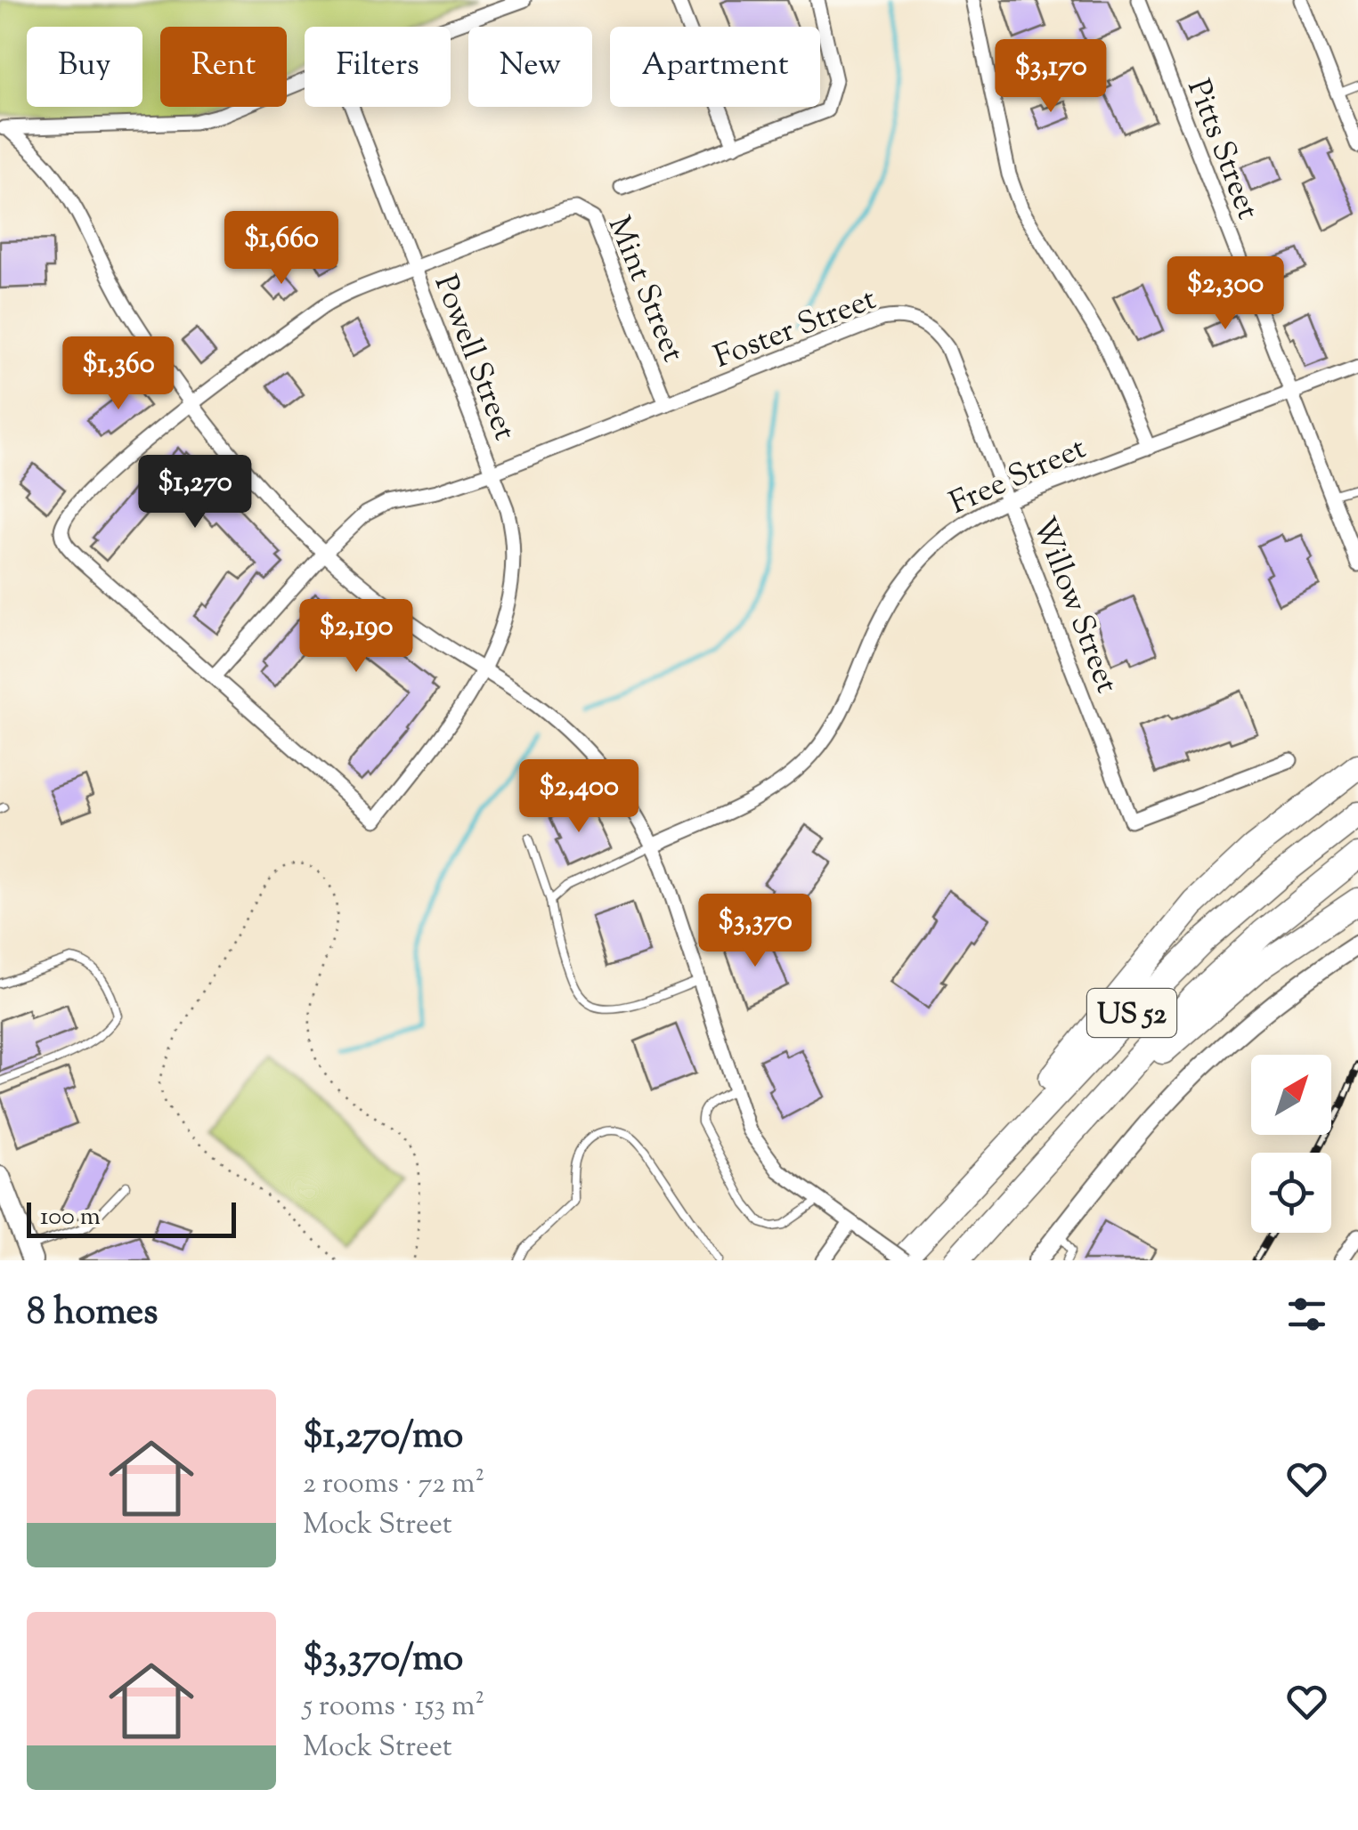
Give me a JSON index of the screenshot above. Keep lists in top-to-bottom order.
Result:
{
  "streets": {
    "highway": ["US 52"],
    "street": [
      "Pitts Street",
      "Mint Street",
      "Foster Street",
      "Powell Street",
      "Free Street",
      "Willow Street"
    ]
  },
  "crossings": [
    ["Pitts Street", "Free Street"],
    ["Mint Street", "Foster Street"],
    ["Mint Street", "Powell Street"],
    ["Foster Street", "Powell Street"],
    ["Foster Street", "Willow Street"],
    ["Free Street", "Willow Street"]
  ],
  "scale_bar": "100 m",
  "north": "top right",
  "page": {
    "chip": [
      "Buy",
      "Rent",
      "Filters",
      "New",
      "Apartment"
    ],
    "price": [
      "$3,170",
      "$1,660",
      "$2,300",
      "$1,360",
      "$1,270",
      "$2,190",
      "$2,400",
      "$3,370"
    ],
    "scale": "100 m",
    "heading": "8 homes",
    "list": [
      {
        "name": "$1,270/mo",
        "note": "2 rooms · 72 m² · Mock Street"
      },
      {
        "name": "$3,370/mo",
        "note": "5 rooms · 153 m² · Mock Street"
      }
    ]
  }
}
